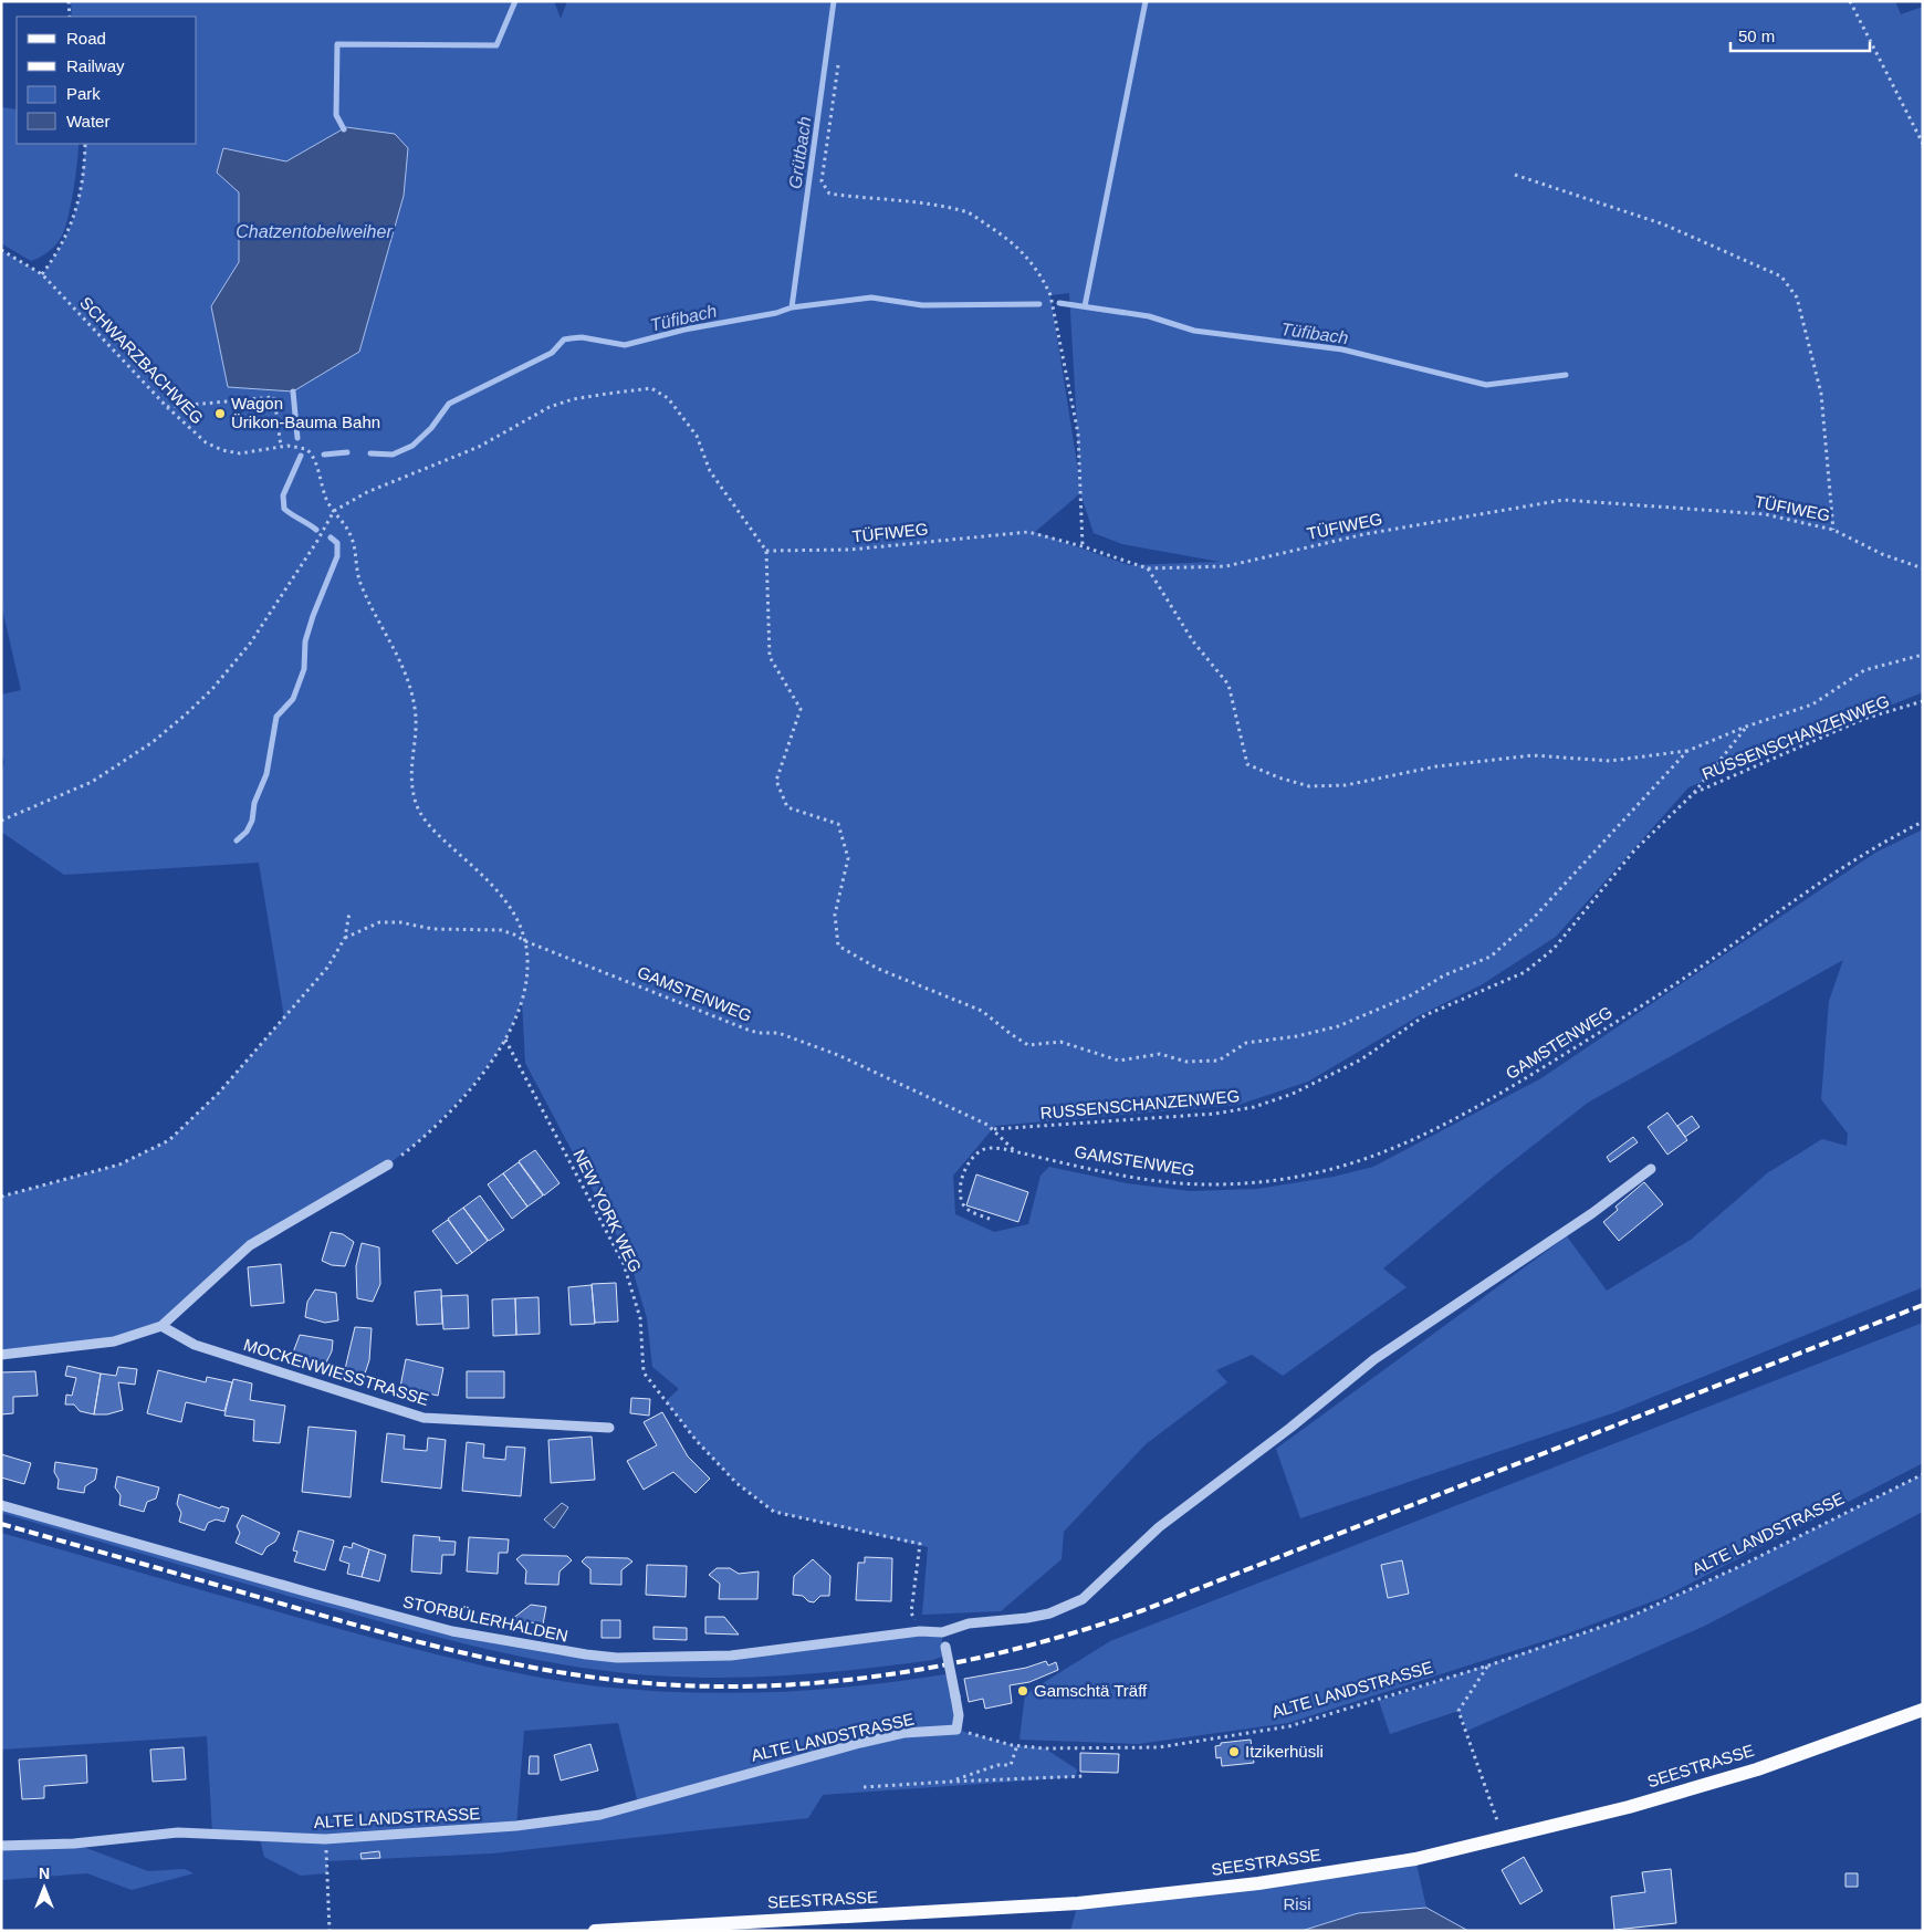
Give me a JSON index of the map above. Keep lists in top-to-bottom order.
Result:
{
  "streets": {
    "main road": ["SEESTRASSE"],
    "street": ["MOCKENWIESSTRASSE", "ALTE LANDSTRASSE", "STORBÜLERHALDEN"],
    "path": [
      "SCHWARZBACHWEG",
      "TÜFIWEG",
      "RUSSENSCHANZENWEG",
      "GAMSTENWEG",
      "NEW YORK WEG"
    ]
  },
  "crossings": [
    ["RUSSENSCHANZENWEG", "GAMSTENWEG"],
    ["NEW YORK WEG", "STORBÜLERHALDEN"]
  ],
  "water": ["Grütbach", "Chatzentobelweiher", "Tüfibach"],
  "parks": ["Risi"],
  "places": ["Wagon Ürikon-Bauma Bahn", "Gamschtä Träff", "Itzikerhüsli"],
  "legend": [
    "Road",
    "Railway",
    "Park",
    "Water"
  ],
  "scale_bar": "50 m",
  "north": "top"
}
